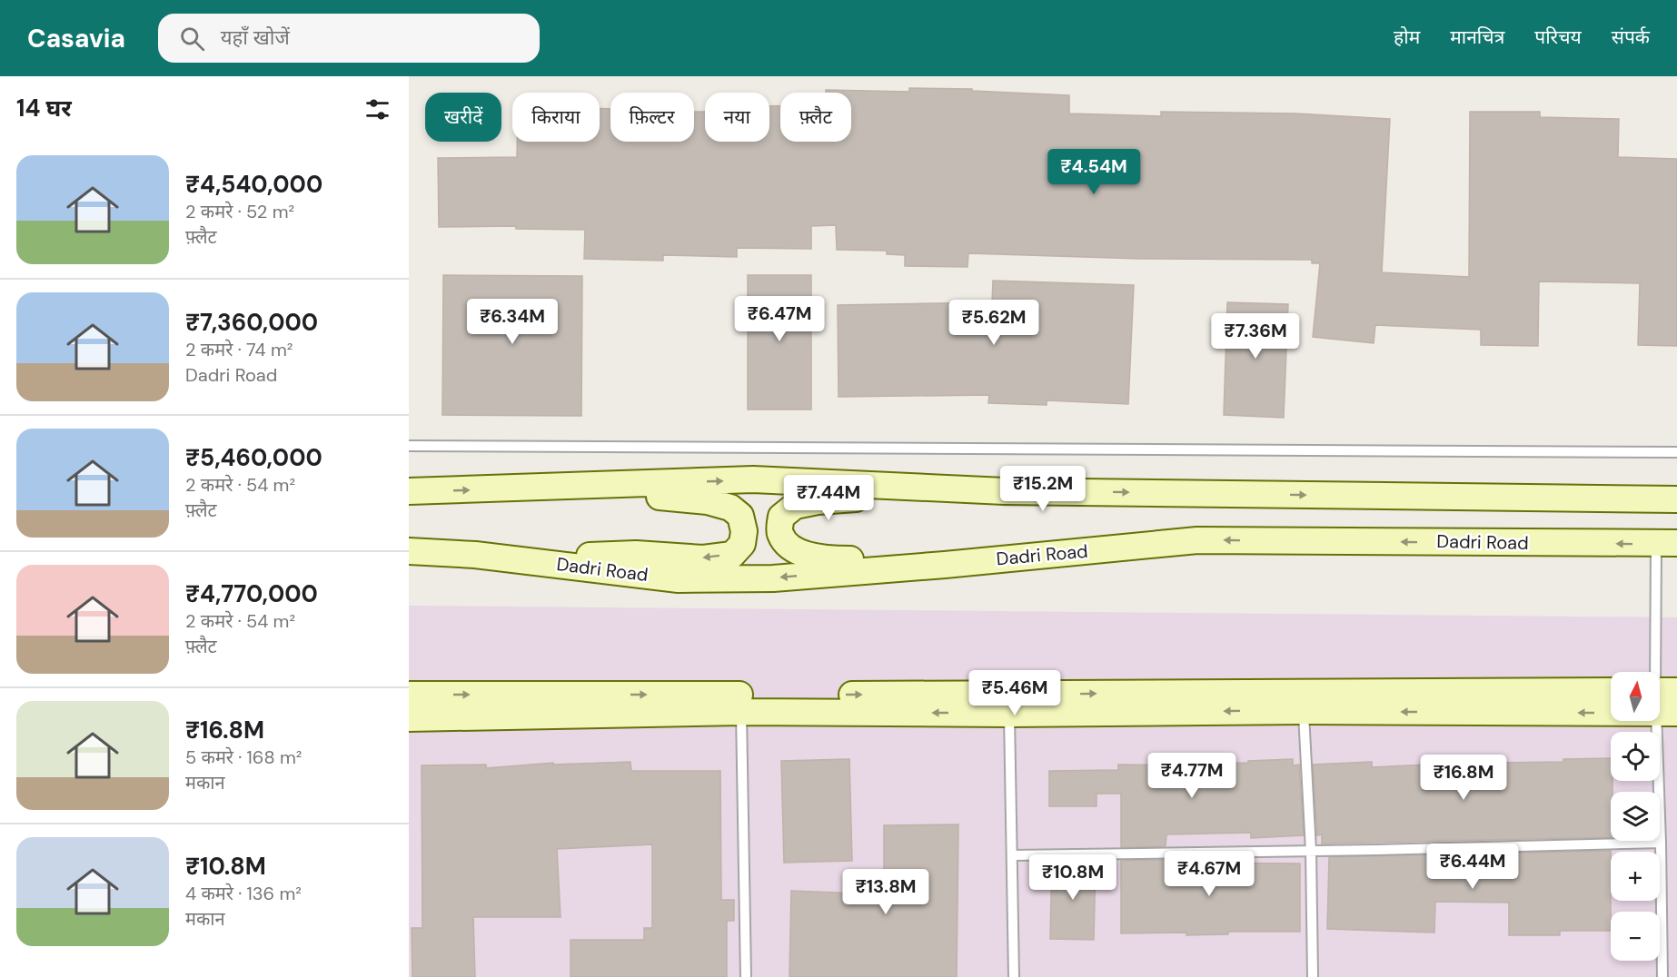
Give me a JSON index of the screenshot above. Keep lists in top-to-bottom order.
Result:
{
  "streets": {
    "main road": ["Dadri Road"]
  },
  "north": "top",
  "page": {
    "header": "Casavia",
    "search": "यहाँ खोजें",
    "nav": [
      "होम",
      "मानचित्र",
      "परिचय",
      "संपर्क"
    ],
    "heading": "14 घर",
    "chip": [
      "खरीदें",
      "किराया",
      "फ़िल्टर",
      "नया",
      "फ़्लैट"
    ],
    "list": [
      {
        "name": "₹4,540,000",
        "note": "2 कमरे · 52 m² · फ़्लैट"
      },
      {
        "name": "₹7,360,000",
        "note": "2 कमरे · 74 m² · Dadri Road"
      },
      {
        "name": "₹5,460,000",
        "note": "2 कमरे · 54 m² · फ़्लैट"
      },
      {
        "name": "₹4,770,000",
        "note": "2 कमरे · 54 m² · फ़्लैट"
      },
      {
        "name": "₹16.8M",
        "note": "5 कमरे · 168 m² · मकान"
      },
      {
        "name": "₹10.8M",
        "note": "4 कमरे · 136 m² · मकान"
      }
    ],
    "price": [
      "₹4.54M",
      "₹6.47M",
      "₹6.34M",
      "₹5.62M",
      "₹7.36M",
      "₹15.2M",
      "₹7.44M",
      "₹5.46M",
      "₹4.77M",
      "₹16.8M",
      "₹6.44M",
      "₹4.67M",
      "₹10.8M",
      "₹13.8M"
    ],
    "map_buttons": ["+", "−"]
  }
}
